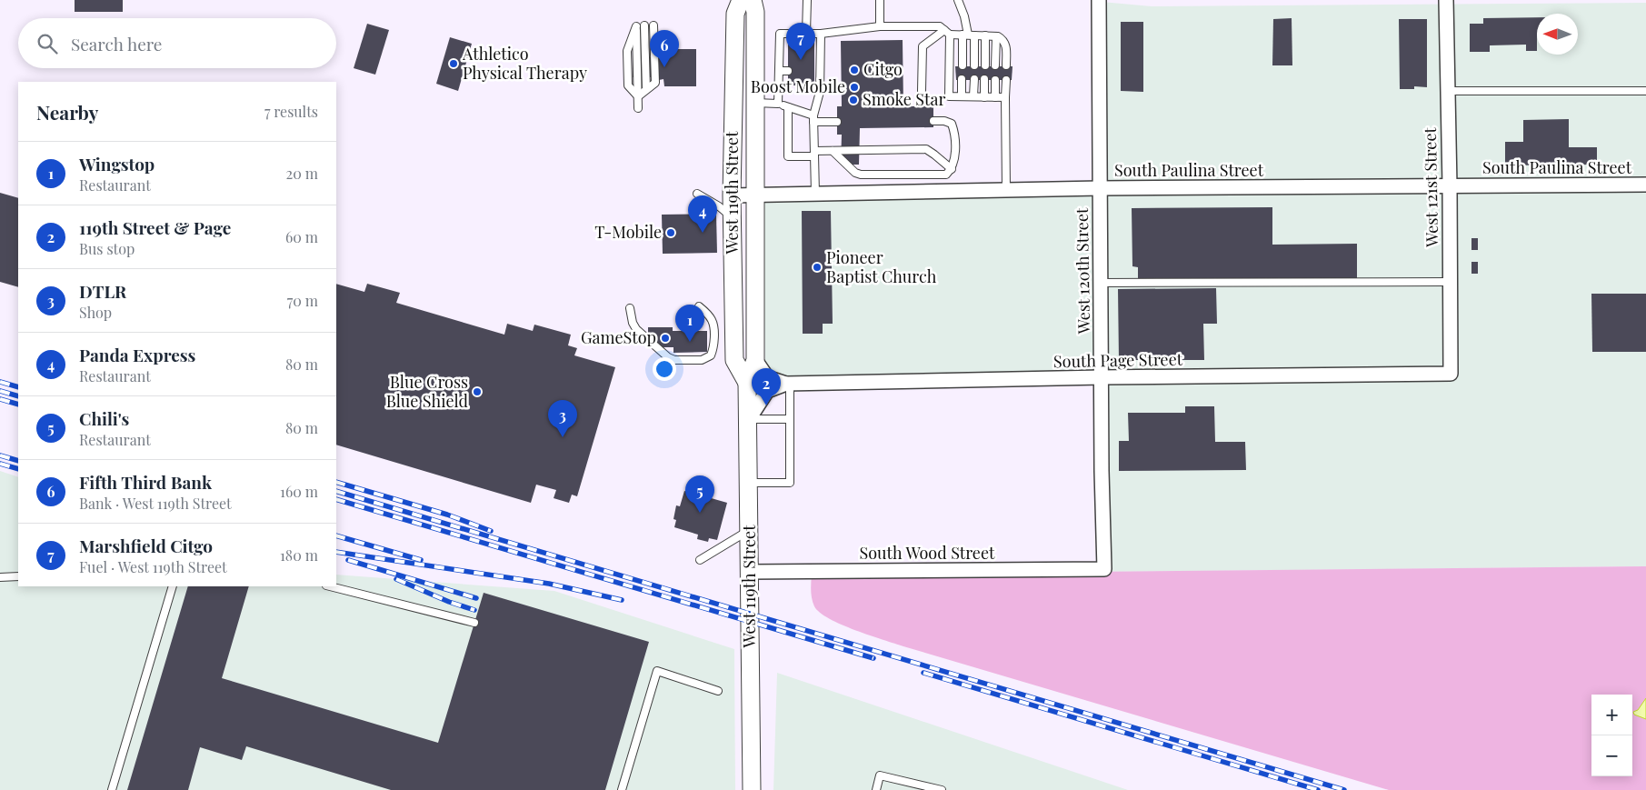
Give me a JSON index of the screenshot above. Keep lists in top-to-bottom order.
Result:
{
  "streets": {
    "street": [
      "South Paulina Street",
      "West 121st Street",
      "West 119th Street",
      "West 120th Street",
      "South Page Street",
      "South Wood Street"
    ]
  },
  "crossings": [
    ["South Paulina Street", "West 121st Street"],
    ["South Paulina Street", "West 119th Street"],
    ["South Paulina Street", "West 120th Street"],
    ["West 121st Street", "South Page Street"],
    ["West 119th Street", "South Page Street"],
    ["West 119th Street", "South Wood Street"],
    ["West 120th Street", "South Page Street"],
    ["West 120th Street", "South Wood Street"]
  ],
  "places": [
    "Athletico Physical Therapy",
    "Citgo",
    "Boost Mobile",
    "Smoke Star",
    "T-Mobile",
    "Pioneer Baptist Church",
    "GameStop",
    "Blue Cross Blue Shield"
  ],
  "north": "left",
  "page": {
    "search": "Search here",
    "pins": [
      "7",
      "6",
      "4",
      "1",
      "2",
      "3",
      "5"
    ],
    "heading": ["Nearby", "7 results"],
    "list": [
      {
        "mark": "1",
        "name": "Wingstop",
        "note": "Restaurant",
        "value": "20 m"
      },
      {
        "mark": "2",
        "name": "119th Street & Page",
        "note": "Bus stop",
        "value": "60 m"
      },
      {
        "mark": "3",
        "name": "DTLR",
        "note": "Shop",
        "value": "70 m"
      },
      {
        "mark": "4",
        "name": "Panda Express",
        "note": "Restaurant",
        "value": "80 m"
      },
      {
        "mark": "5",
        "name": "Chili's",
        "note": "Restaurant",
        "value": "80 m"
      },
      {
        "mark": "6",
        "name": "Fifth Third Bank",
        "note": "Bank · West 119th Street",
        "value": "160 m"
      },
      {
        "mark": "7",
        "name": "Marshfield Citgo",
        "note": "Fuel · West 119th Street",
        "value": "180 m"
      }
    ],
    "map_buttons": ["+", "−"]
  }
}
